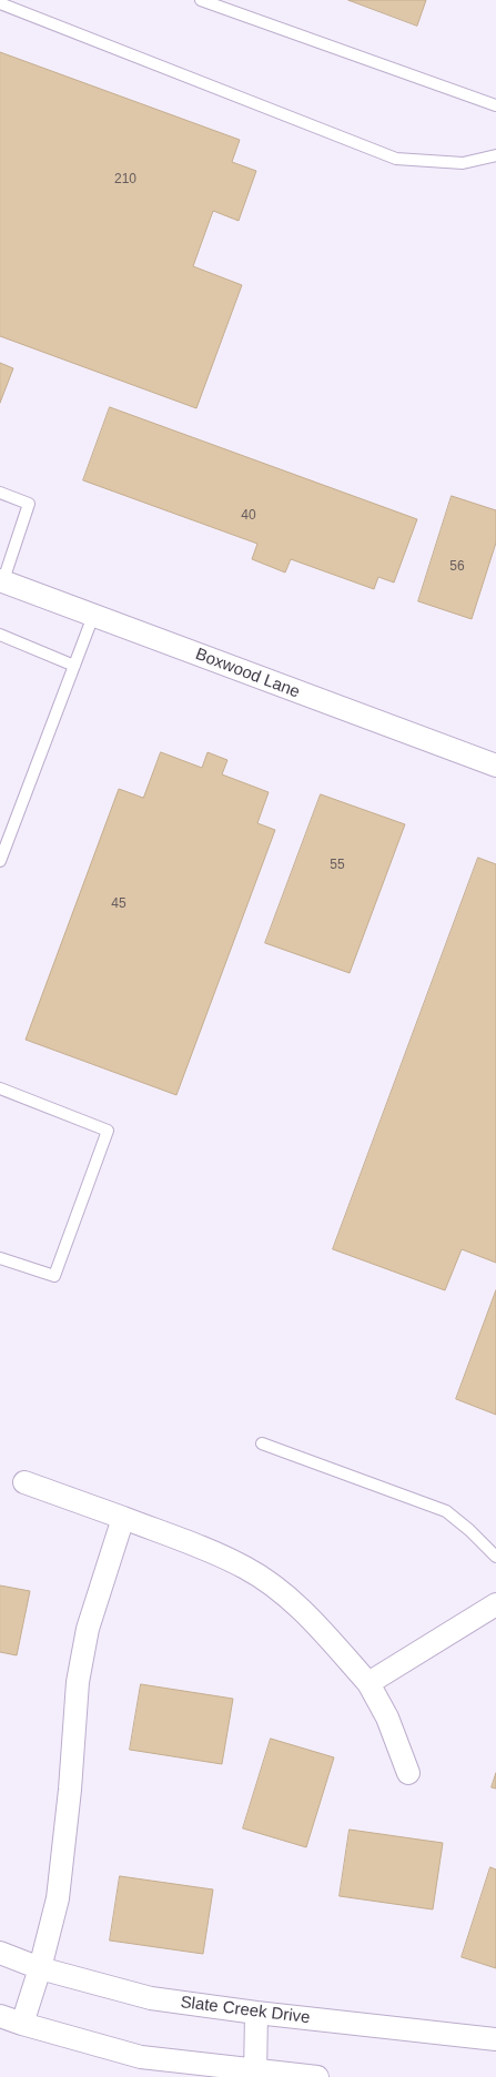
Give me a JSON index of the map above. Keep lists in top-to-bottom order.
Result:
{
  "streets": {
    "street": ["Boxwood Lane", "Slate Creek Drive"]
  },
  "house_numbers": [
    "210",
    "40",
    "56",
    "55",
    "45"
  ]
}
